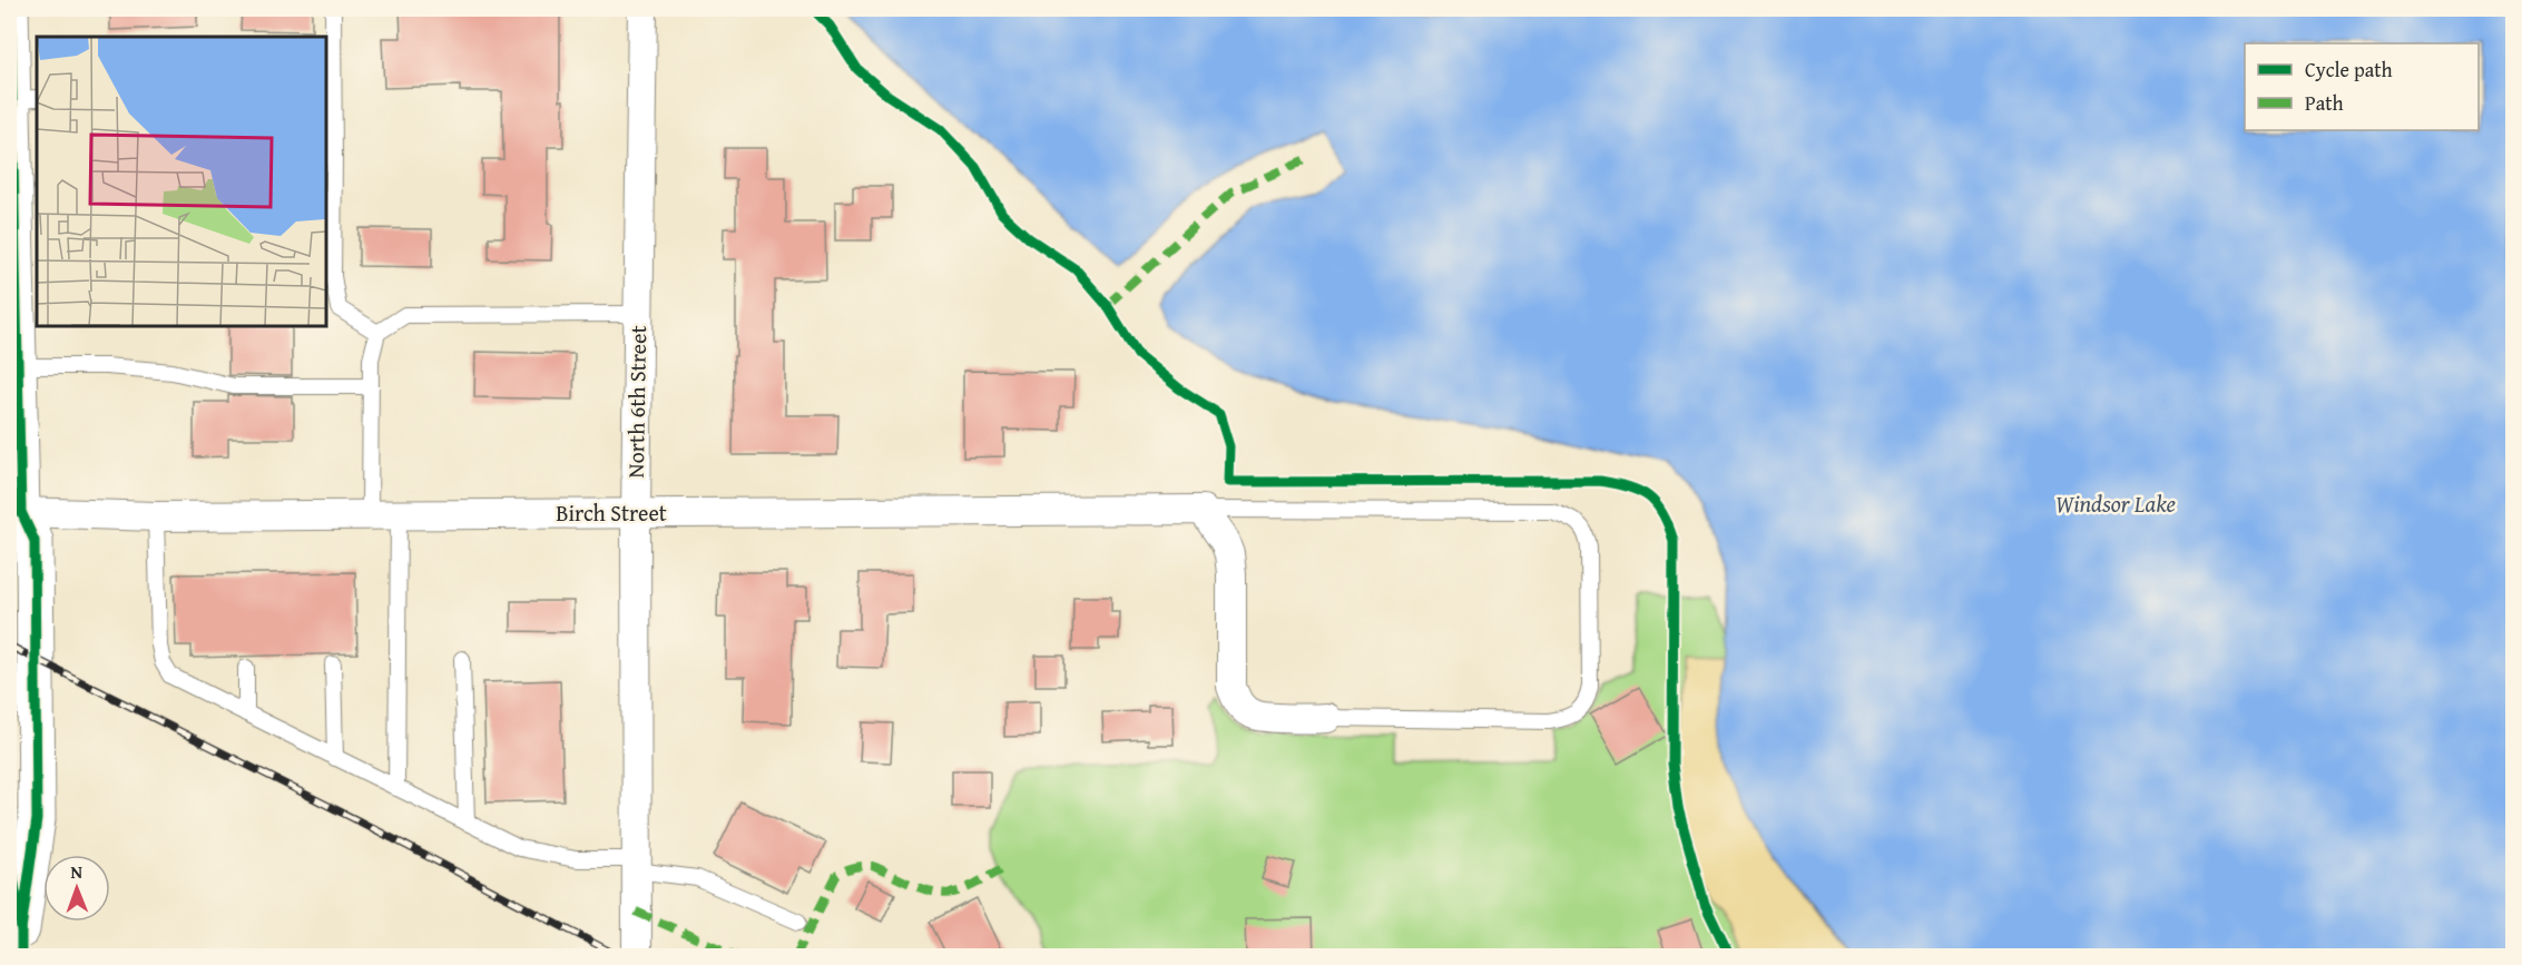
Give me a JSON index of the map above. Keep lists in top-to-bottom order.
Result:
{
  "streets": {
    "street": ["North 6th Street", "Birch Street"]
  },
  "crossings": [
    ["North 6th Street", "Birch Street"]
  ],
  "water": ["Windsor Lake"],
  "legend": ["Cycle path", "Path"],
  "north": "top"
}
